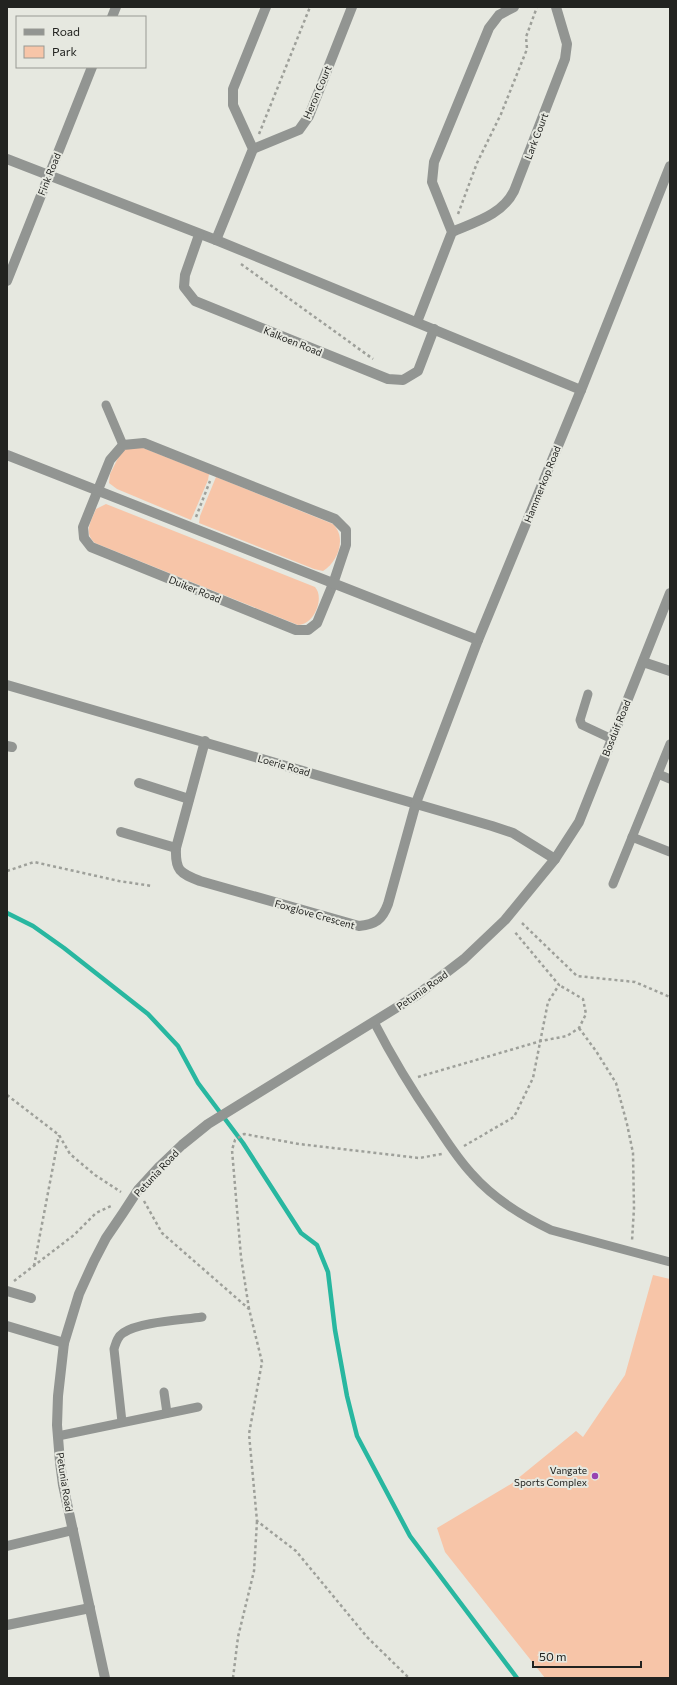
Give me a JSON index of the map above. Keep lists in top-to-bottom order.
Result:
{
  "streets": {
    "street": [
      "Heron Court",
      "Lark Court",
      "Fink Road",
      "Kalkoen Road",
      "Hammerkop Road",
      "Duiker Road",
      "Bosduif Road",
      "Loerie Road",
      "Foxglove Crescent",
      "Petunia Road"
    ]
  },
  "crossings": [
    ["Hammerkop Road", "Loerie Road"],
    ["Hammerkop Road", "Foxglove Crescent"],
    ["Bosduif Road", "Loerie Road"],
    ["Bosduif Road", "Petunia Road"],
    ["Loerie Road", "Foxglove Crescent"],
    ["Loerie Road", "Petunia Road"]
  ],
  "places": ["Vangate Sports Complex"],
  "legend": ["Road", "Park"],
  "scale_bar": "50 m"
}
